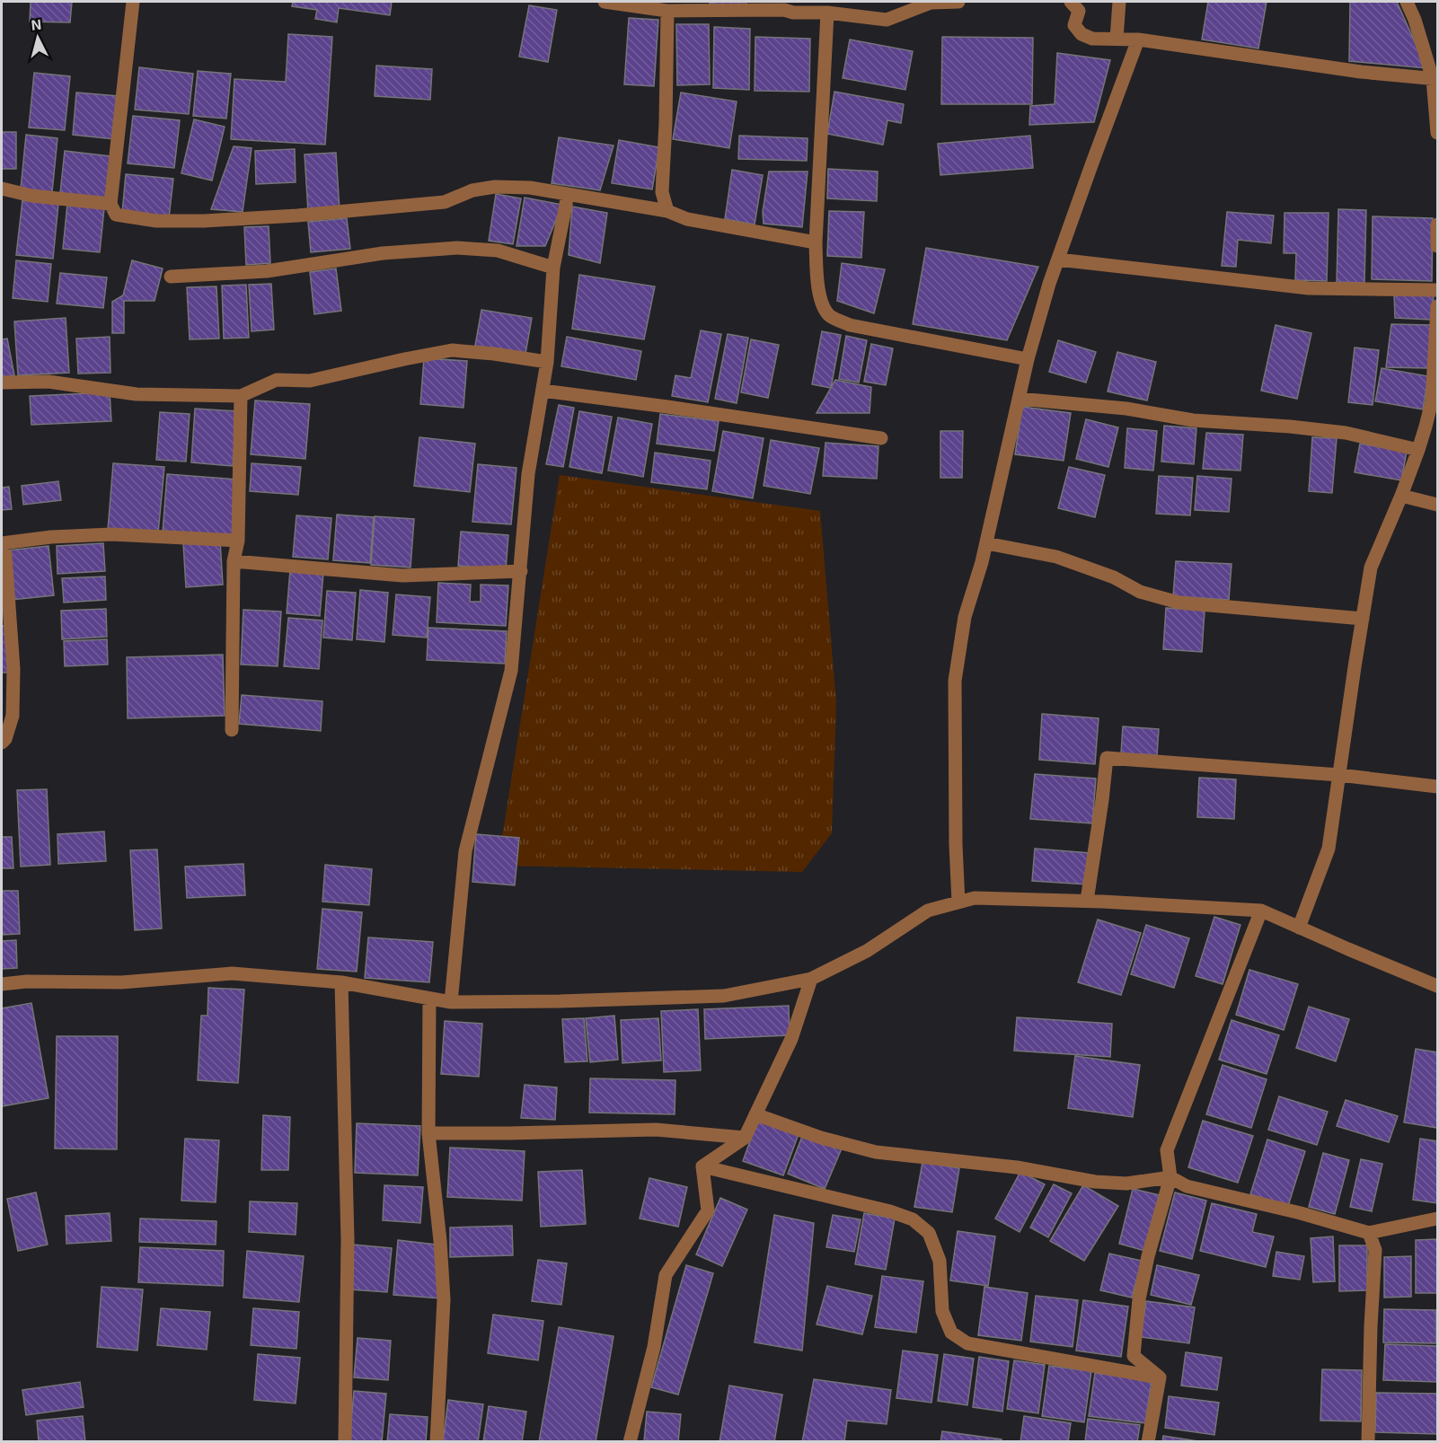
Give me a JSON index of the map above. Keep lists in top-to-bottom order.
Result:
{
  "north": "top"
}
